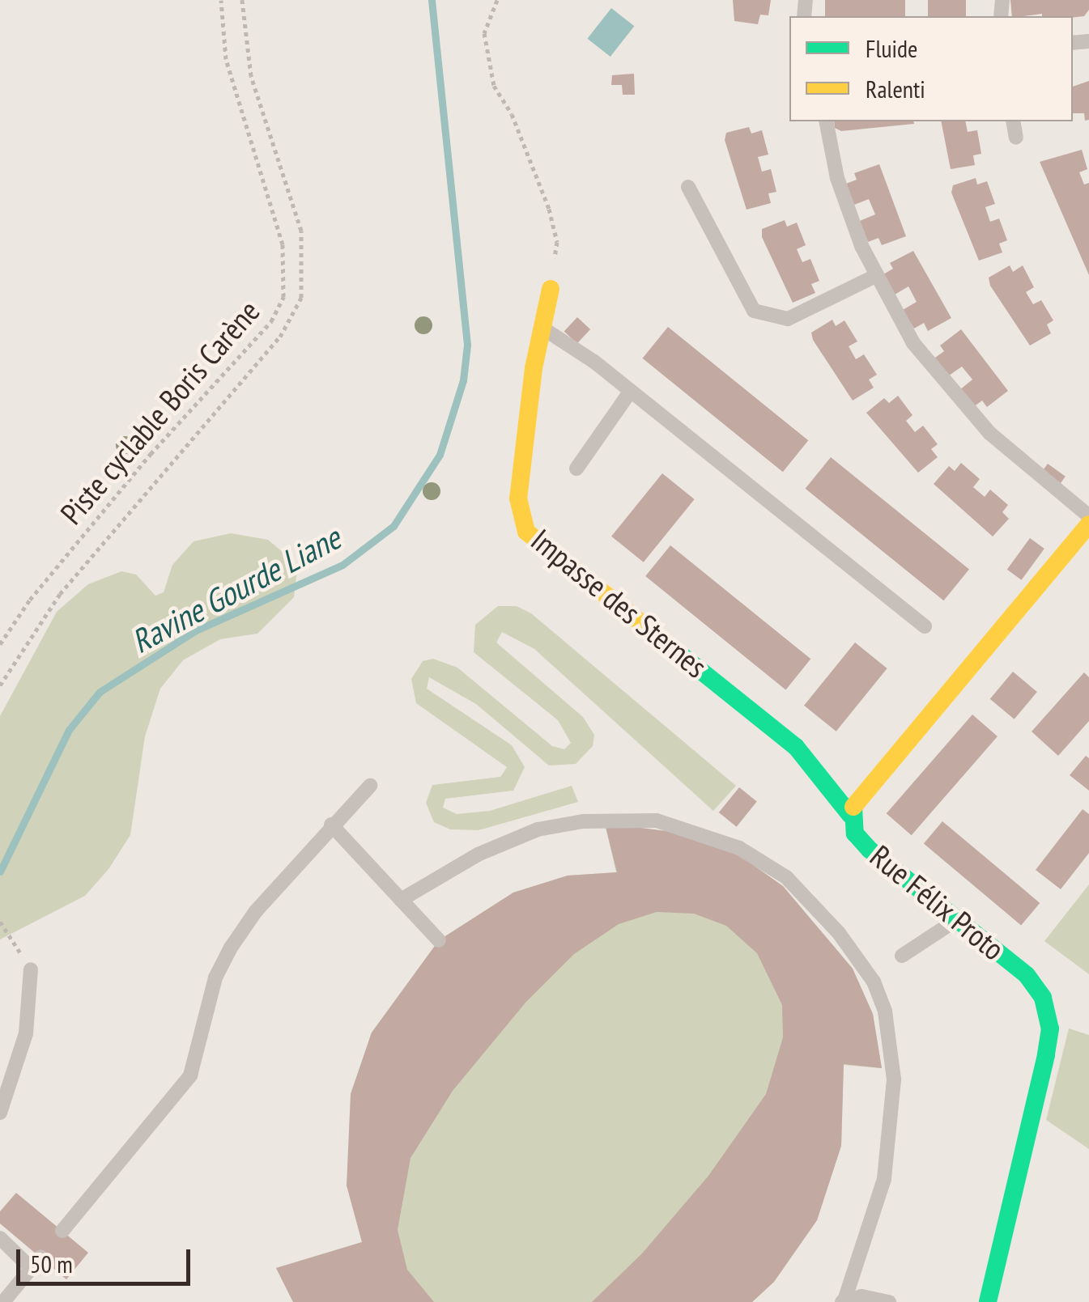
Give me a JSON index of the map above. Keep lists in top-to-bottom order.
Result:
{
  "streets": {
    "street": ["Impasse des Sternes", "Rue Félix Proto"],
    "path": ["Piste cyclable Boris Carène"]
  },
  "crossings": [
    ["Impasse des Sternes", "Rue Félix Proto"]
  ],
  "water": ["Ravine Gourde Liane"],
  "legend": ["Fluide", "Ralenti"],
  "scale_bar": "50 m"
}
